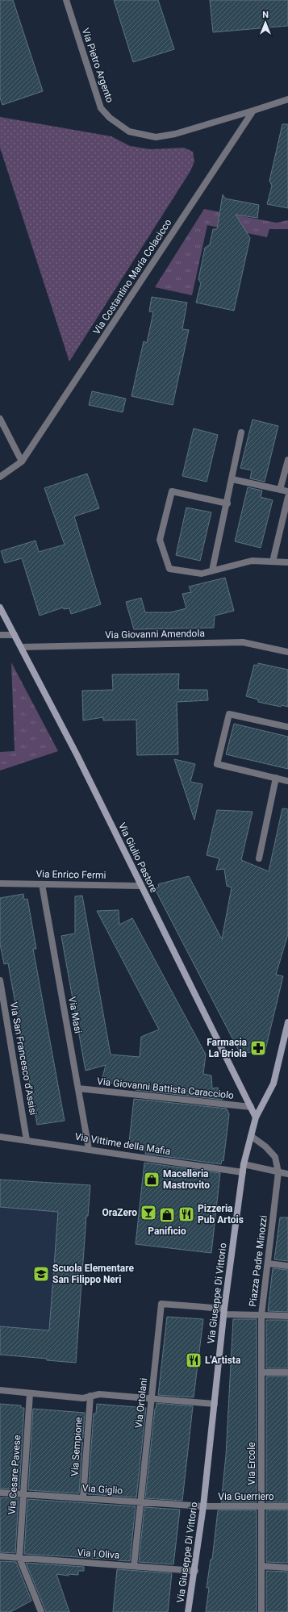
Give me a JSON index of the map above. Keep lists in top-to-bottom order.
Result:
{
  "streets": {
    "main road": ["Via Giulio Pastore", "Via Giuseppe Di Vittorio"],
    "street": [
      "Via Pietro Argento",
      "Via Costantino Maria Colacicco",
      "Via Giovanni Amendola",
      "Via Enrico Fermi",
      "Via Masi",
      "Via San Francesco d'Assisi",
      "Via Giovanni Battista Caracciolo",
      "Via Vittime della Mafia",
      "Piazza Padre Minozzi",
      "Via Ortolani",
      "Via Sempione",
      "Via Ercole",
      "Via Cesare Pavese",
      "Via Giglio",
      "Via Guerriero",
      "Via I Oliva"
    ]
  },
  "crossings": [
    ["Via Pietro Argento", "Via Costantino Maria Colacicco"],
    ["Via Giovanni Amendola", "Via Giulio Pastore"],
    ["Via Giulio Pastore", "Via Enrico Fermi"],
    ["Via Giulio Pastore", "Via Giovanni Battista Caracciolo"],
    ["Via Giulio Pastore", "Via Giuseppe Di Vittorio"],
    ["Via Enrico Fermi", "Via Masi"],
    ["Via Masi", "Via Giovanni Battista Caracciolo"],
    ["Via Masi", "Via Vittime della Mafia"],
    ["Via San Francesco d'Assisi", "Via Vittime della Mafia"],
    ["Via Vittime della Mafia", "Via Giuseppe Di Vittorio"],
    ["Piazza Padre Minozzi", "Via Giuseppe Di Vittorio"],
    ["Piazza Padre Minozzi", "Via Ortolani"],
    ["Piazza Padre Minozzi", "Via Ercole"],
    ["Via Giuseppe Di Vittorio", "Via Ortolani"],
    ["Via Giuseppe Di Vittorio", "Via Giglio"],
    ["Via Giuseppe Di Vittorio", "Via Guerriero"],
    ["Via Giuseppe Di Vittorio", "Via I Oliva"],
    ["Via Ortolani", "Via Giglio"],
    ["Via Ortolani", "Via I Oliva"],
    ["Via Sempione", "Via Giglio"],
    ["Via Ercole", "Via Guerriero"],
    ["Via Cesare Pavese", "Via Giglio"],
    ["Via Cesare Pavese", "Via I Oliva"],
    ["Via Giglio", "Via Guerriero"]
  ],
  "places": {
    "pharmacy": ["Farmacia La Briola"],
    "shop": ["Macelleria Mastrovito", "Panificio"],
    "bar": ["OraZero"],
    "restaurant": ["Pizzeria Pub Artois", "L'Artista"],
    "school or university": ["Scuola Elementare San Filippo Neri"]
  },
  "north": "top"
}
